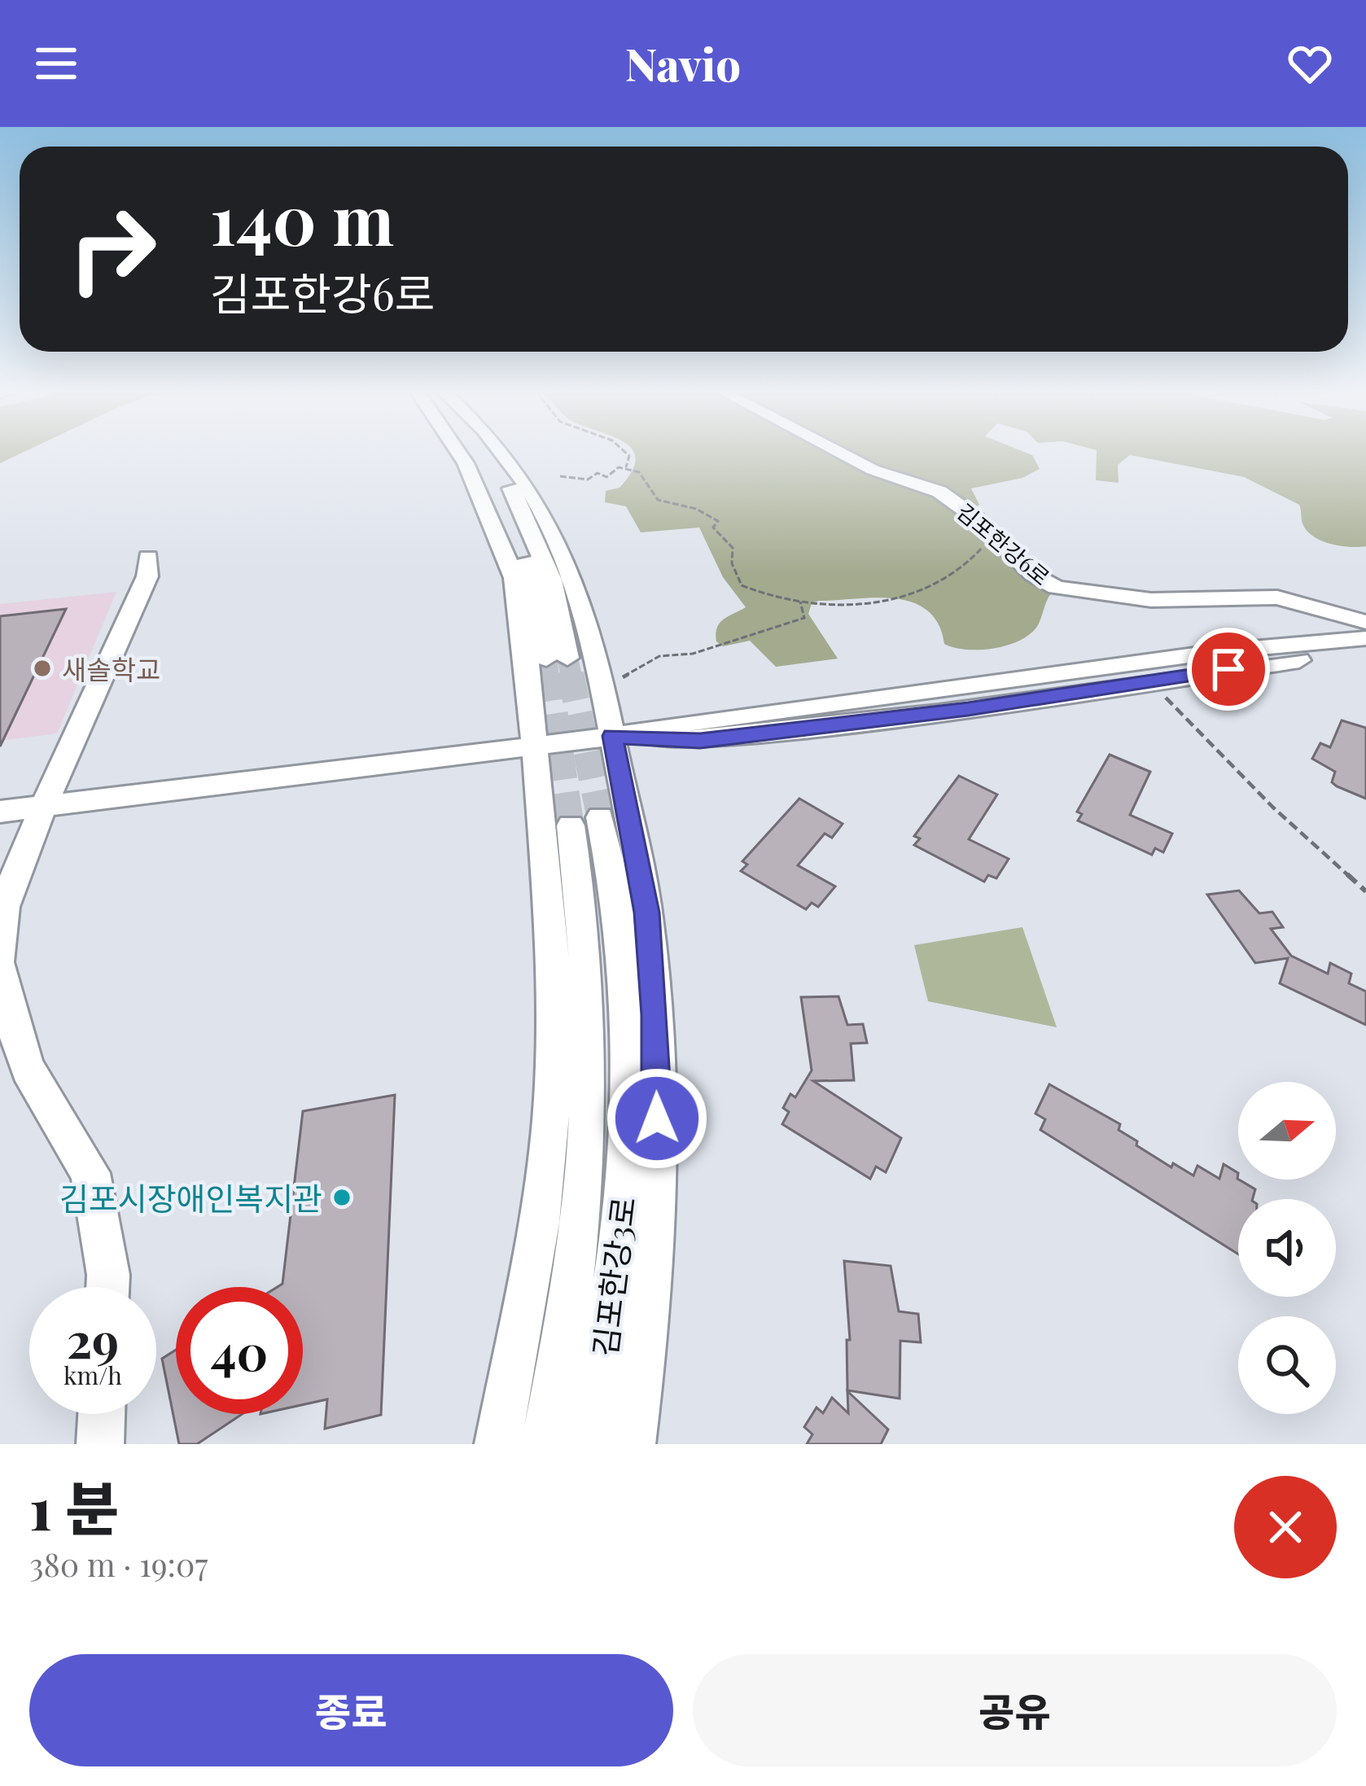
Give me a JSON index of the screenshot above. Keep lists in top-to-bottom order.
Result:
{
  "streets": {
    "street": ["김포한강6로", "김포한강3로"]
  },
  "places": ["새솔학교", "김포시장애인복지관"],
  "north": "right",
  "page": {
    "header": "Navio",
    "turn": ["140 m", "김포한강6로"],
    "speed": "29 km/h",
    "limit": "40",
    "heading": ["1 분", "380 m · 19:07"],
    "buttons": ["종료", "공유"]
  }
}
